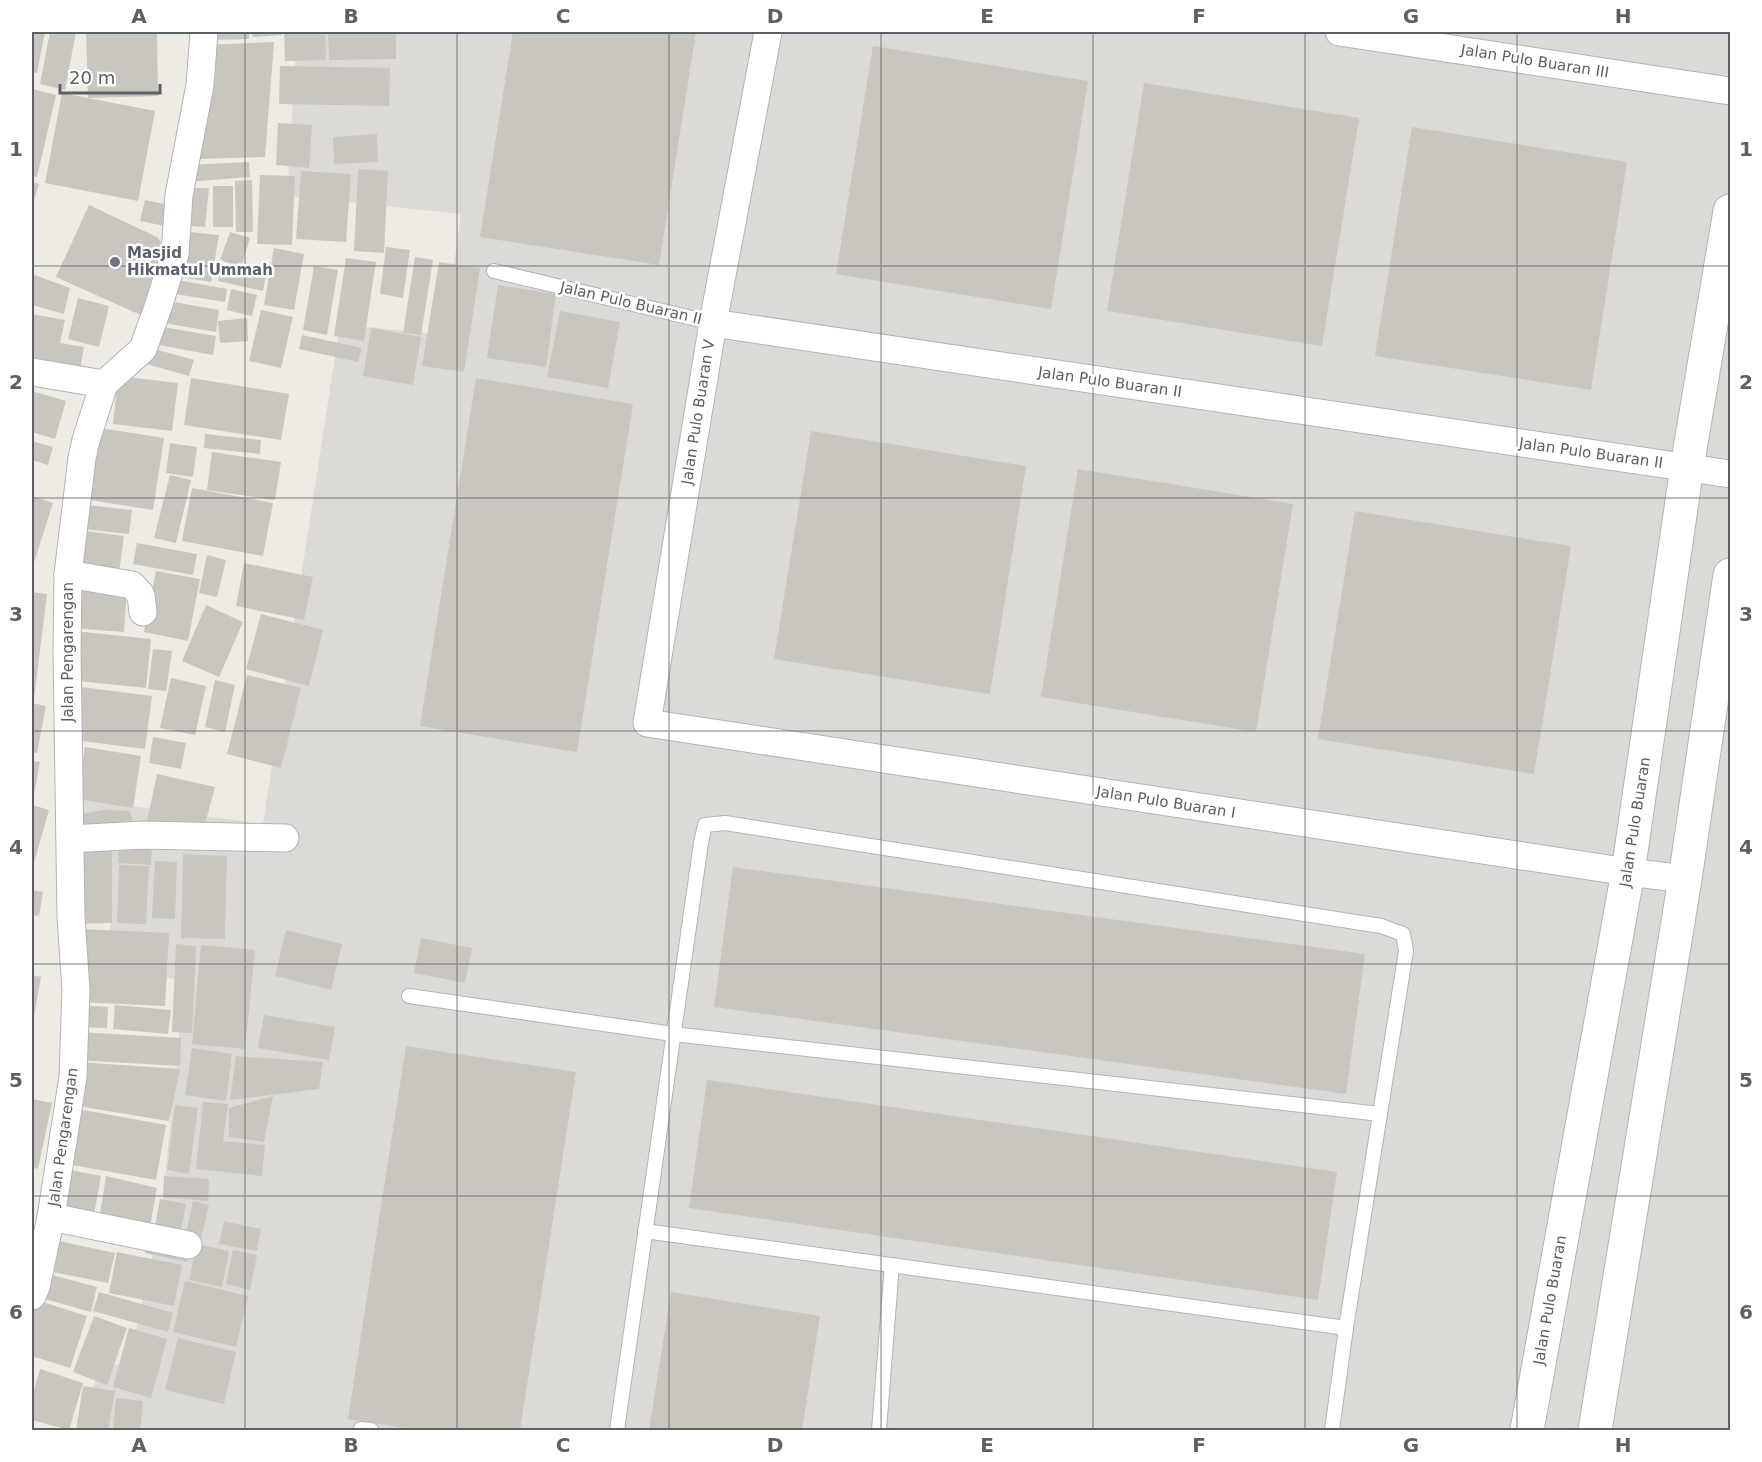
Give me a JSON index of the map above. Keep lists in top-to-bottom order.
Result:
{
  "streets": {
    "street": [
      "Jalan Pulo Buaran III",
      "Jalan Pulo Buaran II",
      "Jalan Pulo Buaran V",
      "Jalan Pengarengan",
      "Jalan Pulo Buaran I",
      "Jalan Pulo Buaran"
    ]
  },
  "crossings": [
    ["Jalan Pulo Buaran II", "Jalan Pulo Buaran V"],
    ["Jalan Pulo Buaran II", "Jalan Pulo Buaran"],
    ["Jalan Pulo Buaran V", "Jalan Pulo Buaran I"],
    ["Jalan Pulo Buaran I", "Jalan Pulo Buaran"]
  ],
  "places": ["Masjid Hikmatul Ummah"],
  "scale_bar": "20 m",
  "grid": {
    "columns": [
      "A",
      "B",
      "C",
      "D",
      "E",
      "F",
      "G",
      "H"
    ],
    "rows": [
      "1",
      "2",
      "3",
      "4",
      "5",
      "6"
    ]
  }
}
